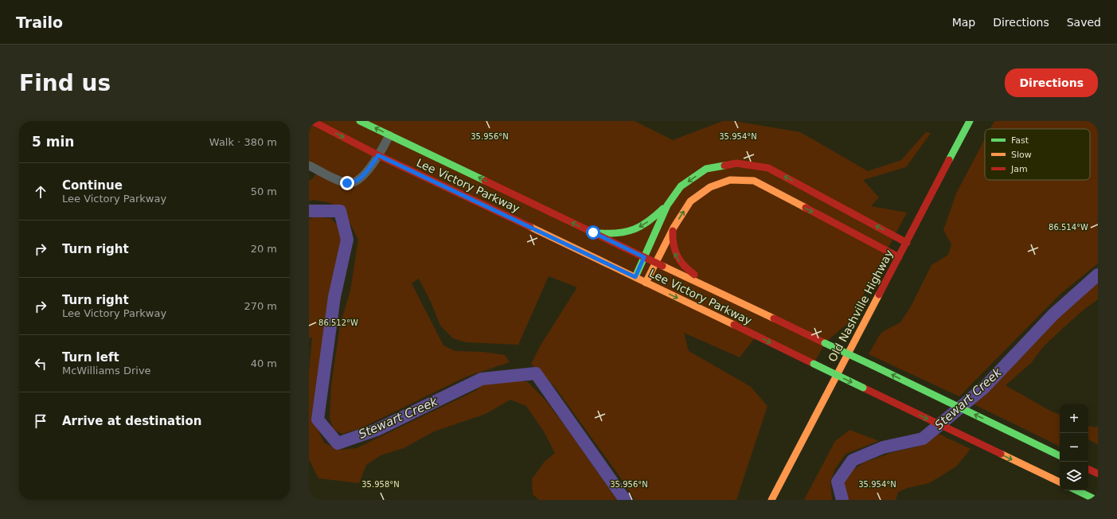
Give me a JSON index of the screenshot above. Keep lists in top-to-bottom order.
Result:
{
  "streets": {
    "main road": ["Lee Victory Parkway", "Old Nashville Highway"]
  },
  "water": ["Stewart Creek"],
  "legend": ["Fast", "Slow", "Jam"],
  "page": {
    "header": "Trailo",
    "nav": ["Map", "Directions", "Saved"],
    "buttons": "Directions",
    "title": "Find us",
    "heading": ["5 min", "Walk · 380 m"],
    "list": [
      ["Continue", "Lee Victory Parkway", "50 m"],
      ["Turn right", "20 m"],
      ["Turn right", "Lee Victory Parkway", "270 m"],
      ["Turn left", "McWilliams Drive", "40 m"],
      "Arrive at destination"
    ],
    "map_buttons": ["+", "−"]
  },
  "coordinates": [
    "35.956°N",
    "35.954°N",
    "86.514°W",
    "86.512°W",
    "35.958°N"
  ]
}
